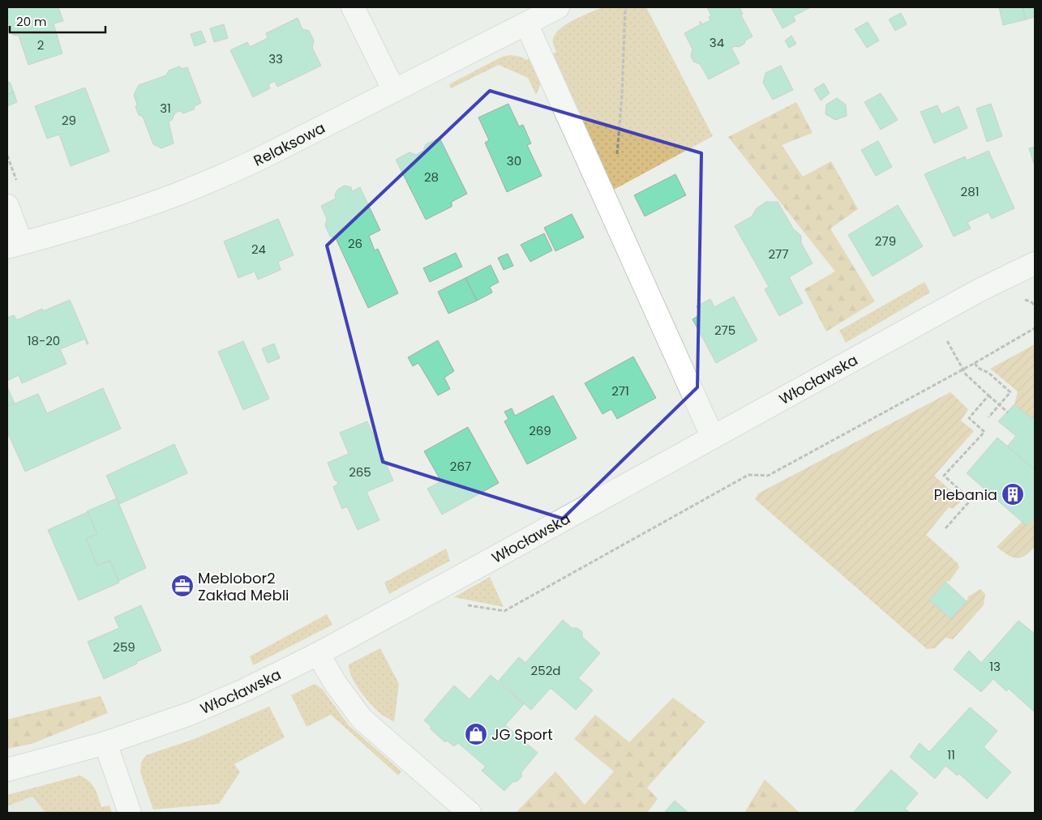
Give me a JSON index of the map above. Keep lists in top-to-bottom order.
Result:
{
  "streets": {
    "street": ["Relaksowa", "Włocławska"]
  },
  "places": {
    "building": ["Plebania"],
    "office": ["Meblobor2 Zakład Mebli"],
    "shop": ["JG Sport"]
  },
  "house_numbers": [
    "34",
    "2",
    "33",
    "31",
    "29",
    "30",
    "28",
    "281",
    "279",
    "26",
    "24",
    "277",
    "275",
    "18-20",
    "271",
    "269",
    "267",
    "265",
    "259",
    "13",
    "252d",
    "11"
  ],
  "scale_bar": "20 m"
}
